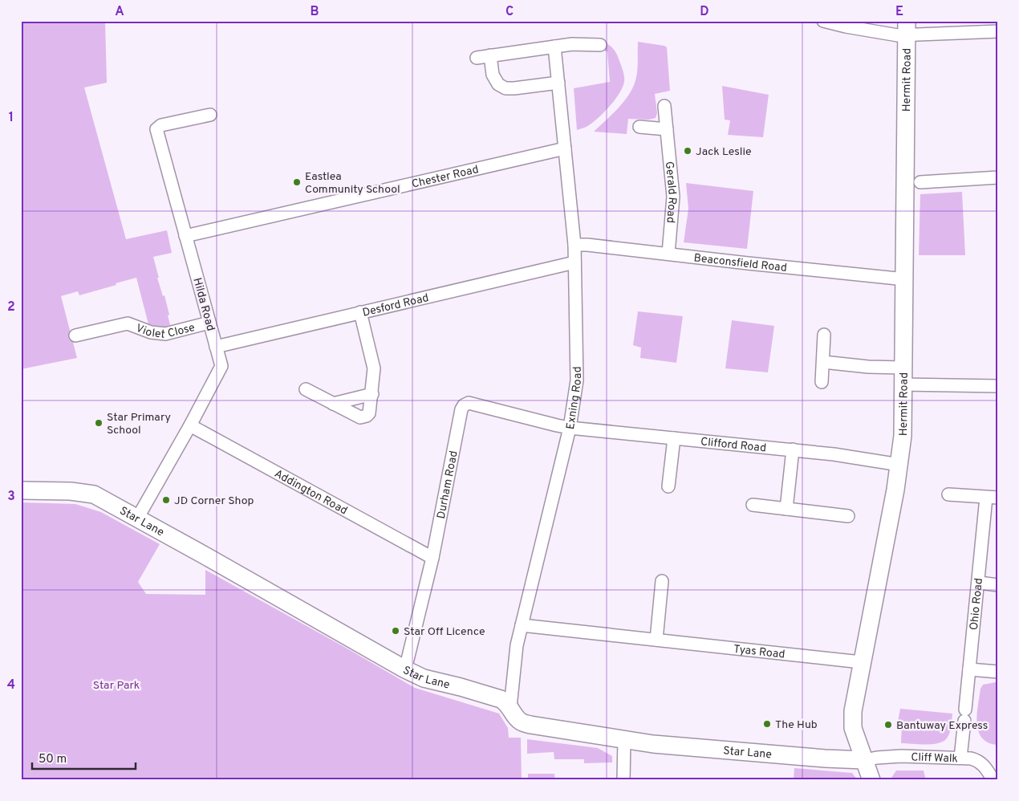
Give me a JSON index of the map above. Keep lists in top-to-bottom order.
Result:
{
  "streets": {
    "street": [
      "Hermit Road",
      "Chester Road",
      "Gerald Road",
      "Beaconsfield Road",
      "Hilda Road",
      "Desford Road",
      "Violet Close",
      "Exning Road",
      "Clifford Road",
      "Durham Road",
      "Addington Road",
      "Star Lane",
      "Ohio Road",
      "Tyas Road",
      "Cliff Walk"
    ]
  },
  "crossings": [
    ["Hermit Road", "Beaconsfield Road"],
    ["Hermit Road", "Clifford Road"],
    ["Hermit Road", "Star Lane"],
    ["Hermit Road", "Tyas Road"],
    ["Hermit Road", "Cliff Walk"],
    ["Chester Road", "Hilda Road"],
    ["Chester Road", "Exning Road"],
    ["Gerald Road", "Beaconsfield Road"],
    ["Beaconsfield Road", "Exning Road"],
    ["Hilda Road", "Desford Road"],
    ["Hilda Road", "Violet Close"],
    ["Hilda Road", "Addington Road"],
    ["Hilda Road", "Star Lane"],
    ["Desford Road", "Exning Road"],
    ["Exning Road", "Clifford Road"],
    ["Exning Road", "Durham Road"],
    ["Exning Road", "Star Lane"],
    ["Exning Road", "Tyas Road"],
    ["Clifford Road", "Durham Road"],
    ["Durham Road", "Addington Road"],
    ["Durham Road", "Star Lane"],
    ["Star Lane", "Cliff Walk"],
    ["Ohio Road", "Cliff Walk"]
  ],
  "parks": ["Star Park"],
  "places": [
    "Jack Leslie",
    "Eastlea Community School",
    "Star Primary School",
    "JD Corner Shop",
    "Star Off Licence",
    "The Hub",
    "Bantuway Express"
  ],
  "scale_bar": "50 m",
  "grid": {
    "columns": [
      "A",
      "B",
      "C",
      "D",
      "E"
    ],
    "rows": [
      "1",
      "2",
      "3",
      "4"
    ]
  }
}
